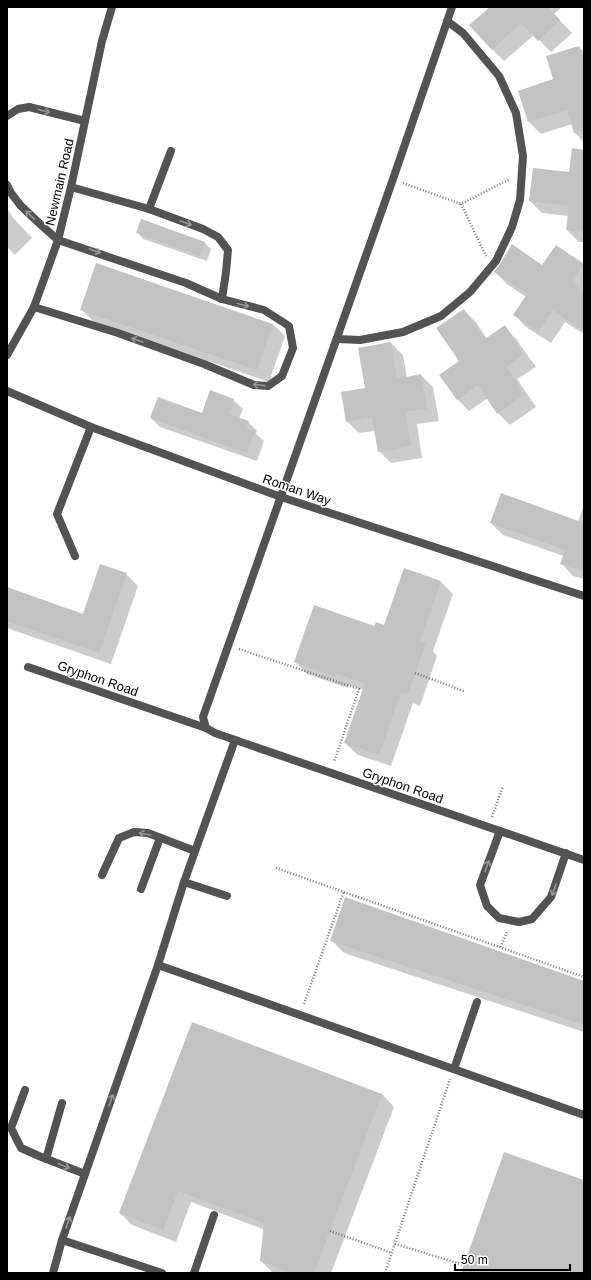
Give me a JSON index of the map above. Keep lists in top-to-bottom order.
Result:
{
  "streets": {
    "lane": ["Newmain Road", "Roman Way", "Gryphon Road"]
  },
  "scale_bar": "50 m"
}
